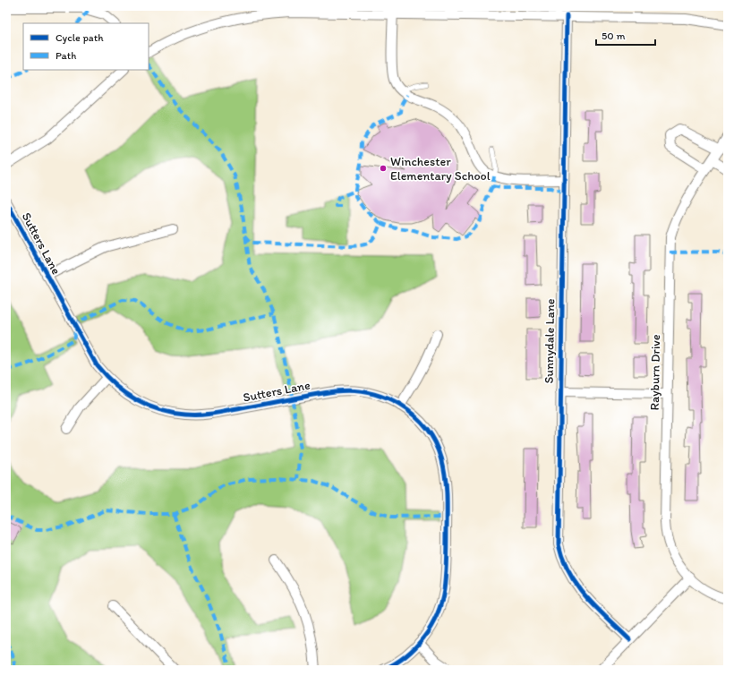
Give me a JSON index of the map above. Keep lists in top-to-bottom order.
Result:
{
  "streets": {
    "street": ["Sutters Lane", "Sunnydale Lane", "Rayburn Drive"]
  },
  "places": ["Winchester Elementary School"],
  "legend": ["Cycle path", "Path"],
  "scale_bar": "50 m"
}
